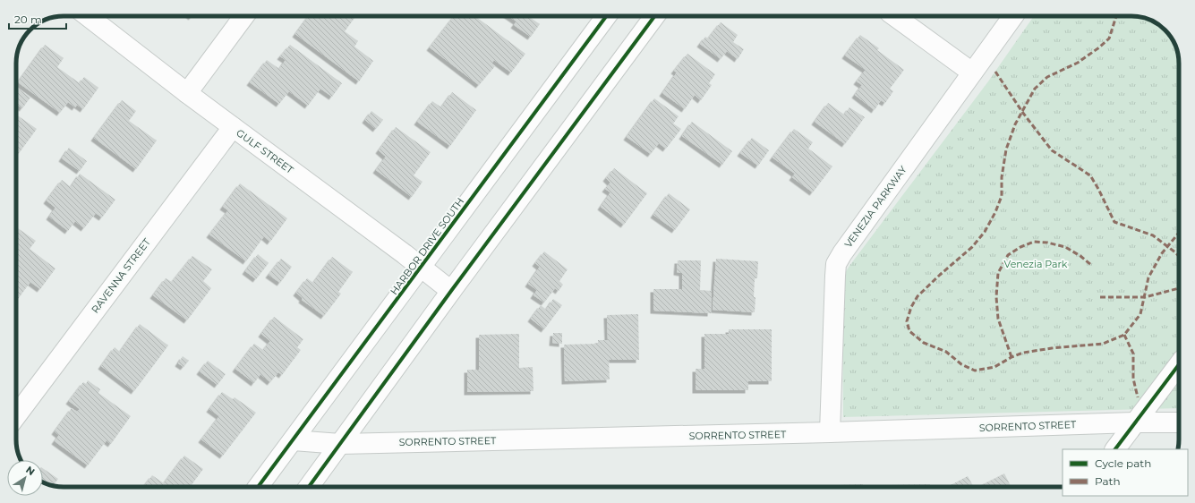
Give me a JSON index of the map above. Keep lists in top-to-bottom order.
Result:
{
  "streets": {
    "street": [
      "GULF STREET",
      "VENEZIA PARKWAY",
      "HARBOR DRIVE SOUTH",
      "RAVENNA STREET",
      "SORRENTO STREET"
    ]
  },
  "crossings": [
    ["GULF STREET", "HARBOR DRIVE SOUTH"],
    ["GULF STREET", "RAVENNA STREET"],
    ["VENEZIA PARKWAY", "SORRENTO STREET"],
    ["HARBOR DRIVE SOUTH", "SORRENTO STREET"]
  ],
  "parks": ["Venezia Park"],
  "legend": ["Cycle path", "Path"],
  "scale_bar": "20 m",
  "north": "top right"
}
